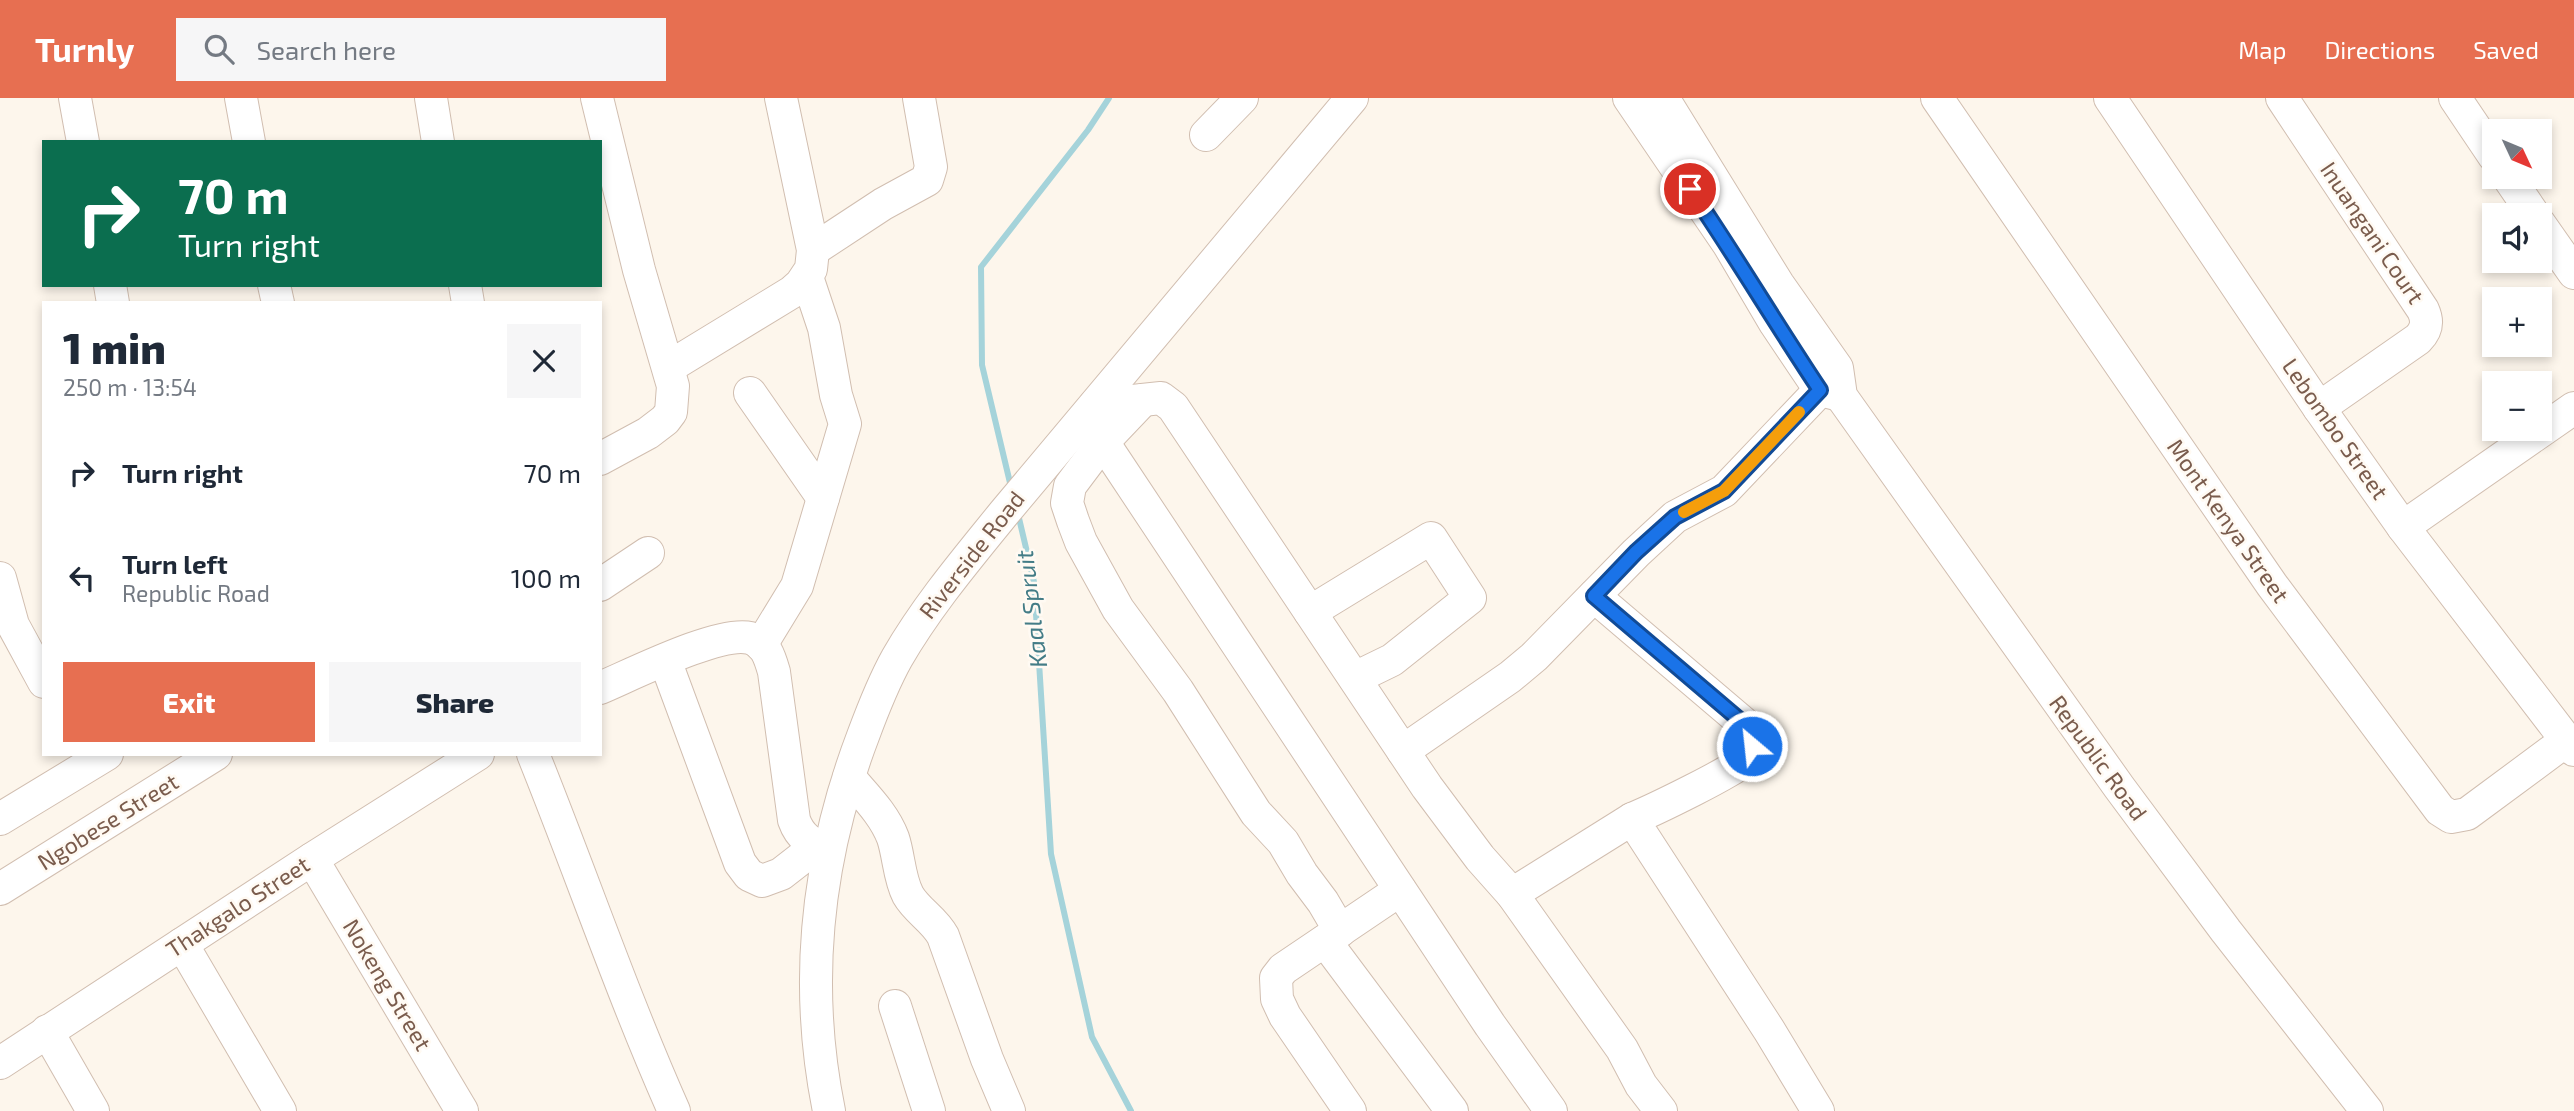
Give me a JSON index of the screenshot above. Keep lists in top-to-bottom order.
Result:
{
  "streets": {
    "street": [
      "Inuangani Court",
      "Lebombo Street",
      "Mont Kenya Street",
      "Riverside Road",
      "Republic Road",
      "Ngobese Street",
      "Thakgalo Street",
      "Nokeng Street"
    ]
  },
  "crossings": [
    ["Inuangani Court", "Lebombo Street"],
    ["Lebombo Street", "Mont Kenya Street"],
    ["Thakgalo Street", "Nokeng Street"]
  ],
  "water": ["Kaal Spruit"],
  "north": "bottom right",
  "page": {
    "header": "Turnly",
    "search": "Search here",
    "nav": ["Map", "Directions", "Saved"],
    "map_buttons": ["+", "−"],
    "turn": ["70 m", "Turn right"],
    "heading": ["1 min", "250 m · 13:54"],
    "list": [
      {
        "name": "Turn right",
        "value": "70 m"
      },
      {
        "name": "Turn left",
        "note": "Republic Road",
        "value": "100 m"
      }
    ],
    "buttons": ["Exit", "Share"]
  }
}
